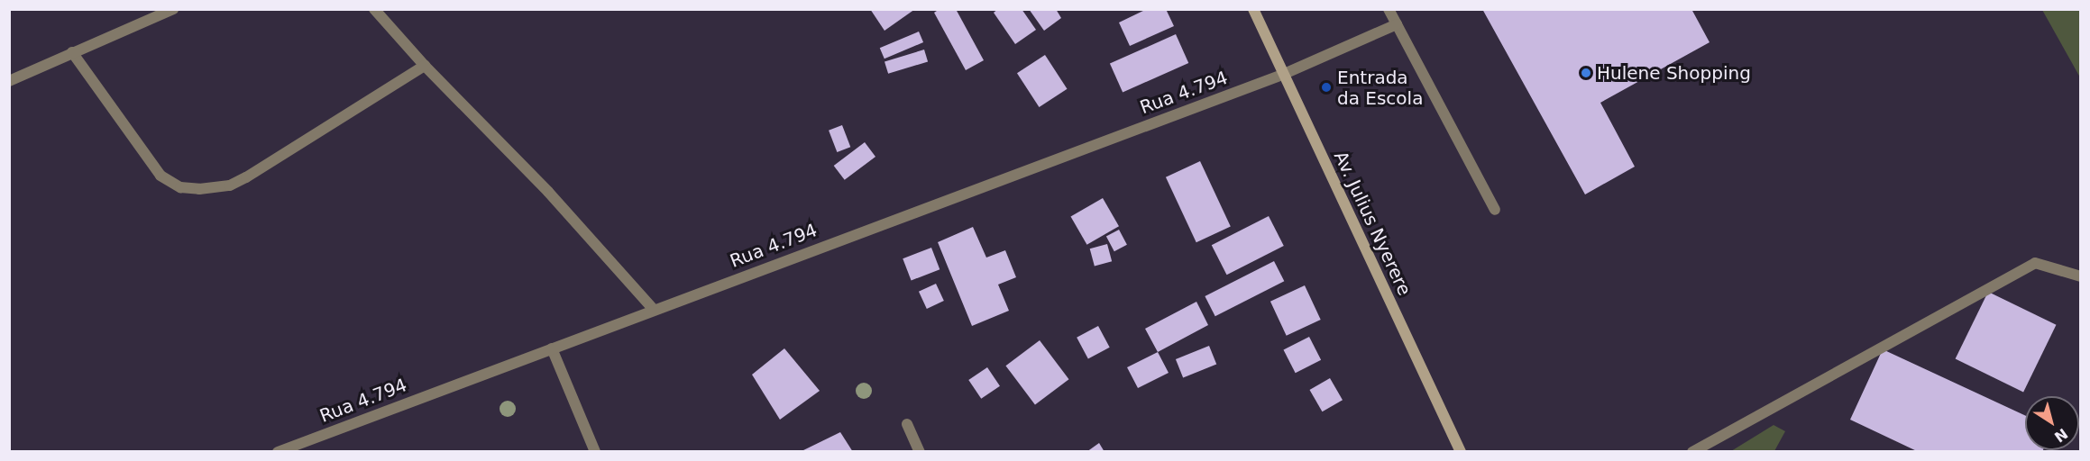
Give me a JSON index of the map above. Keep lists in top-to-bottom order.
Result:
{
  "streets": {
    "main road": ["Av. Julius Nyerere"],
    "street": ["Rua 4.794"]
  },
  "crossings": [
    ["Rua 4.794", "Av. Julius Nyerere"]
  ],
  "places": ["Hulene Shopping", "Entrada da Escola"],
  "north": "bottom right"
}
